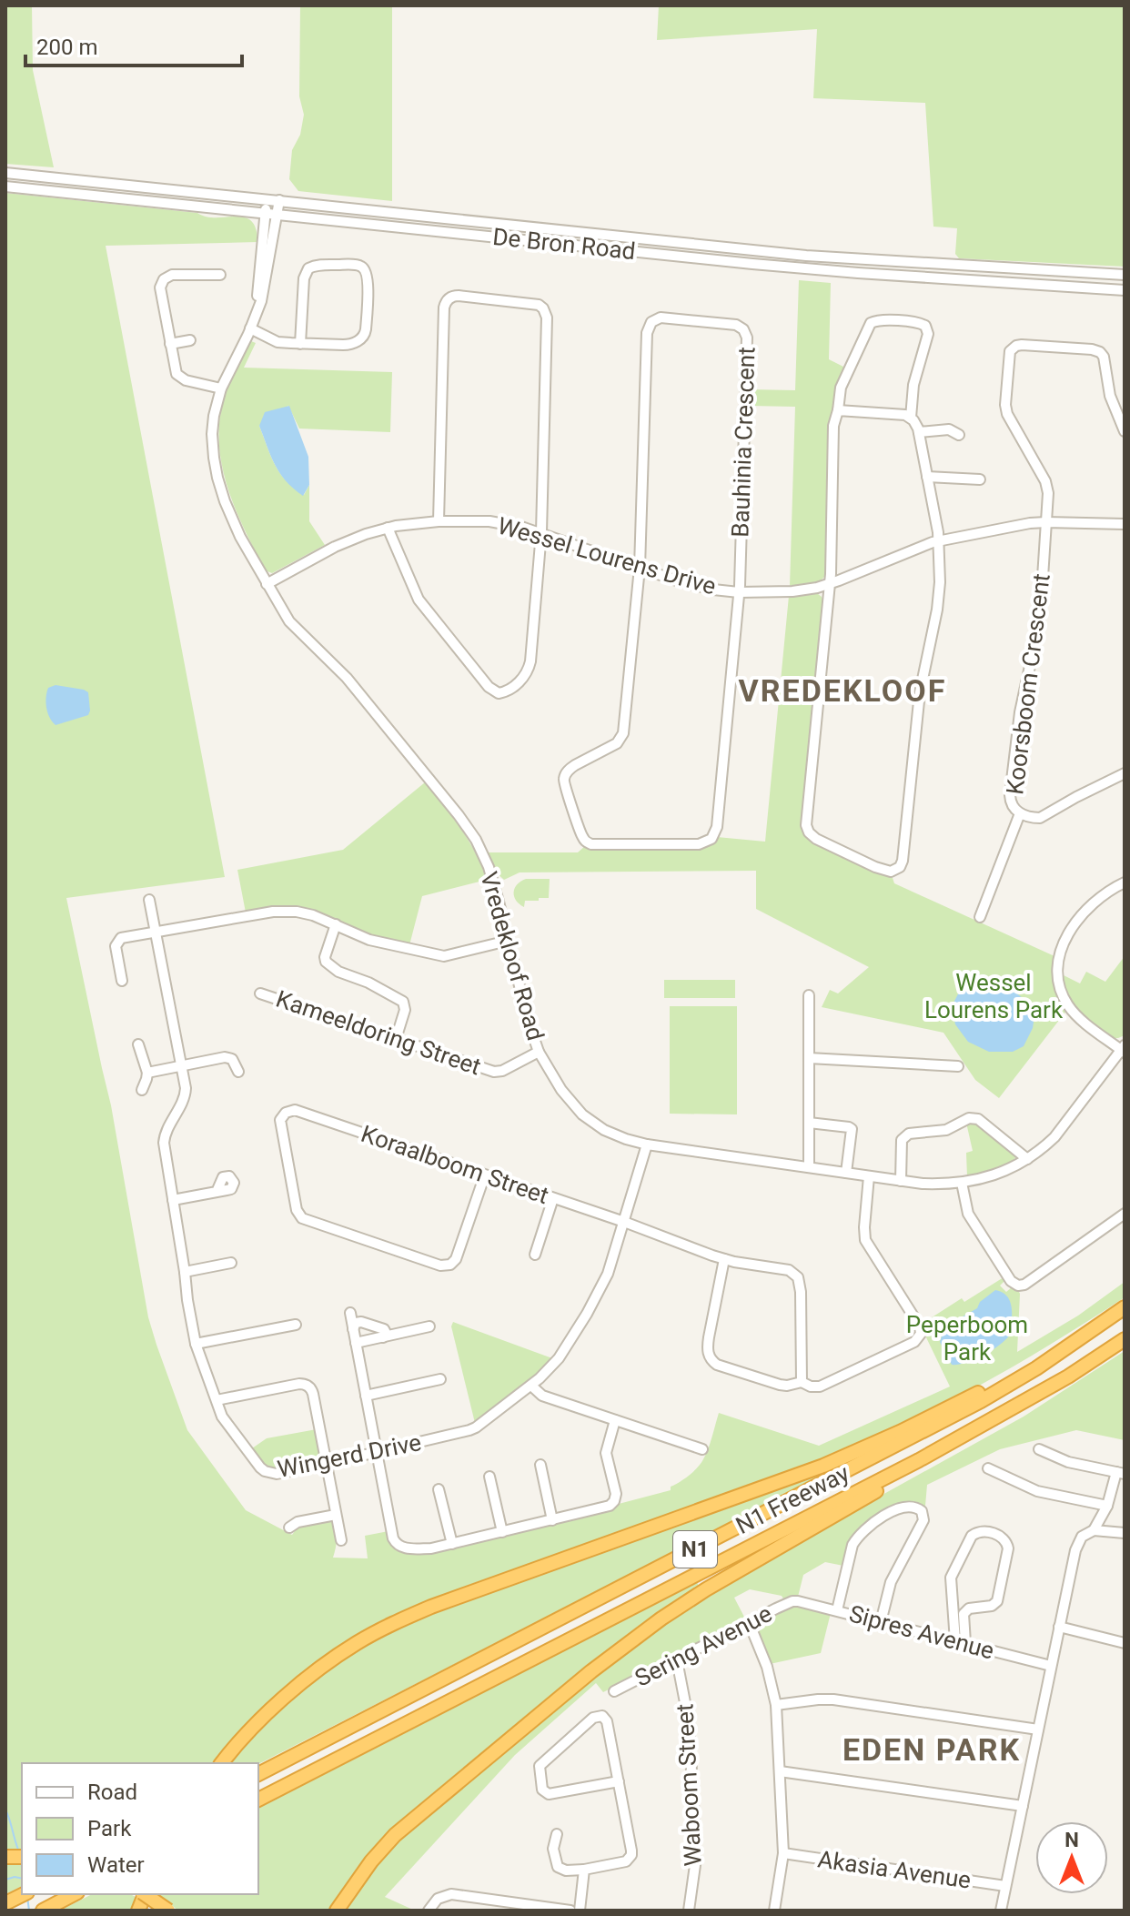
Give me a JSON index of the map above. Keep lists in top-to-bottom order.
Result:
{
  "streets": {
    "highway": ["N1 Freeway", "N1"],
    "street": [
      "De Bron Road",
      "Bauhinia Crescent",
      "Wessel Lourens Drive",
      "Koorsboom Crescent",
      "Vredekloof Road",
      "Kameeldoring Street",
      "Koraalboom Street",
      "Wingerd Drive",
      "Sipres Avenue",
      "Sering Avenue",
      "Waboom Street",
      "Akasia Avenue"
    ]
  },
  "crossings": [
    ["De Bron Road", "Vredekloof Road"],
    ["Bauhinia Crescent", "Wessel Lourens Drive"],
    ["Wessel Lourens Drive", "Koorsboom Crescent"],
    ["Wessel Lourens Drive", "Vredekloof Road"],
    ["Vredekloof Road", "Kameeldoring Street"],
    ["Vredekloof Road", "Wingerd Drive"],
    ["Koraalboom Street", "Wingerd Drive"],
    ["Sipres Avenue", "Sering Avenue"],
    ["Sering Avenue", "Waboom Street"]
  ],
  "districts": ["VREDEKLOOF", "EDEN PARK"],
  "parks": ["Wessel Lourens Park", "Peperboom Park"],
  "legend": ["Road", "Park", "Water"],
  "scale_bar": "200 m",
  "north": "top"
}
